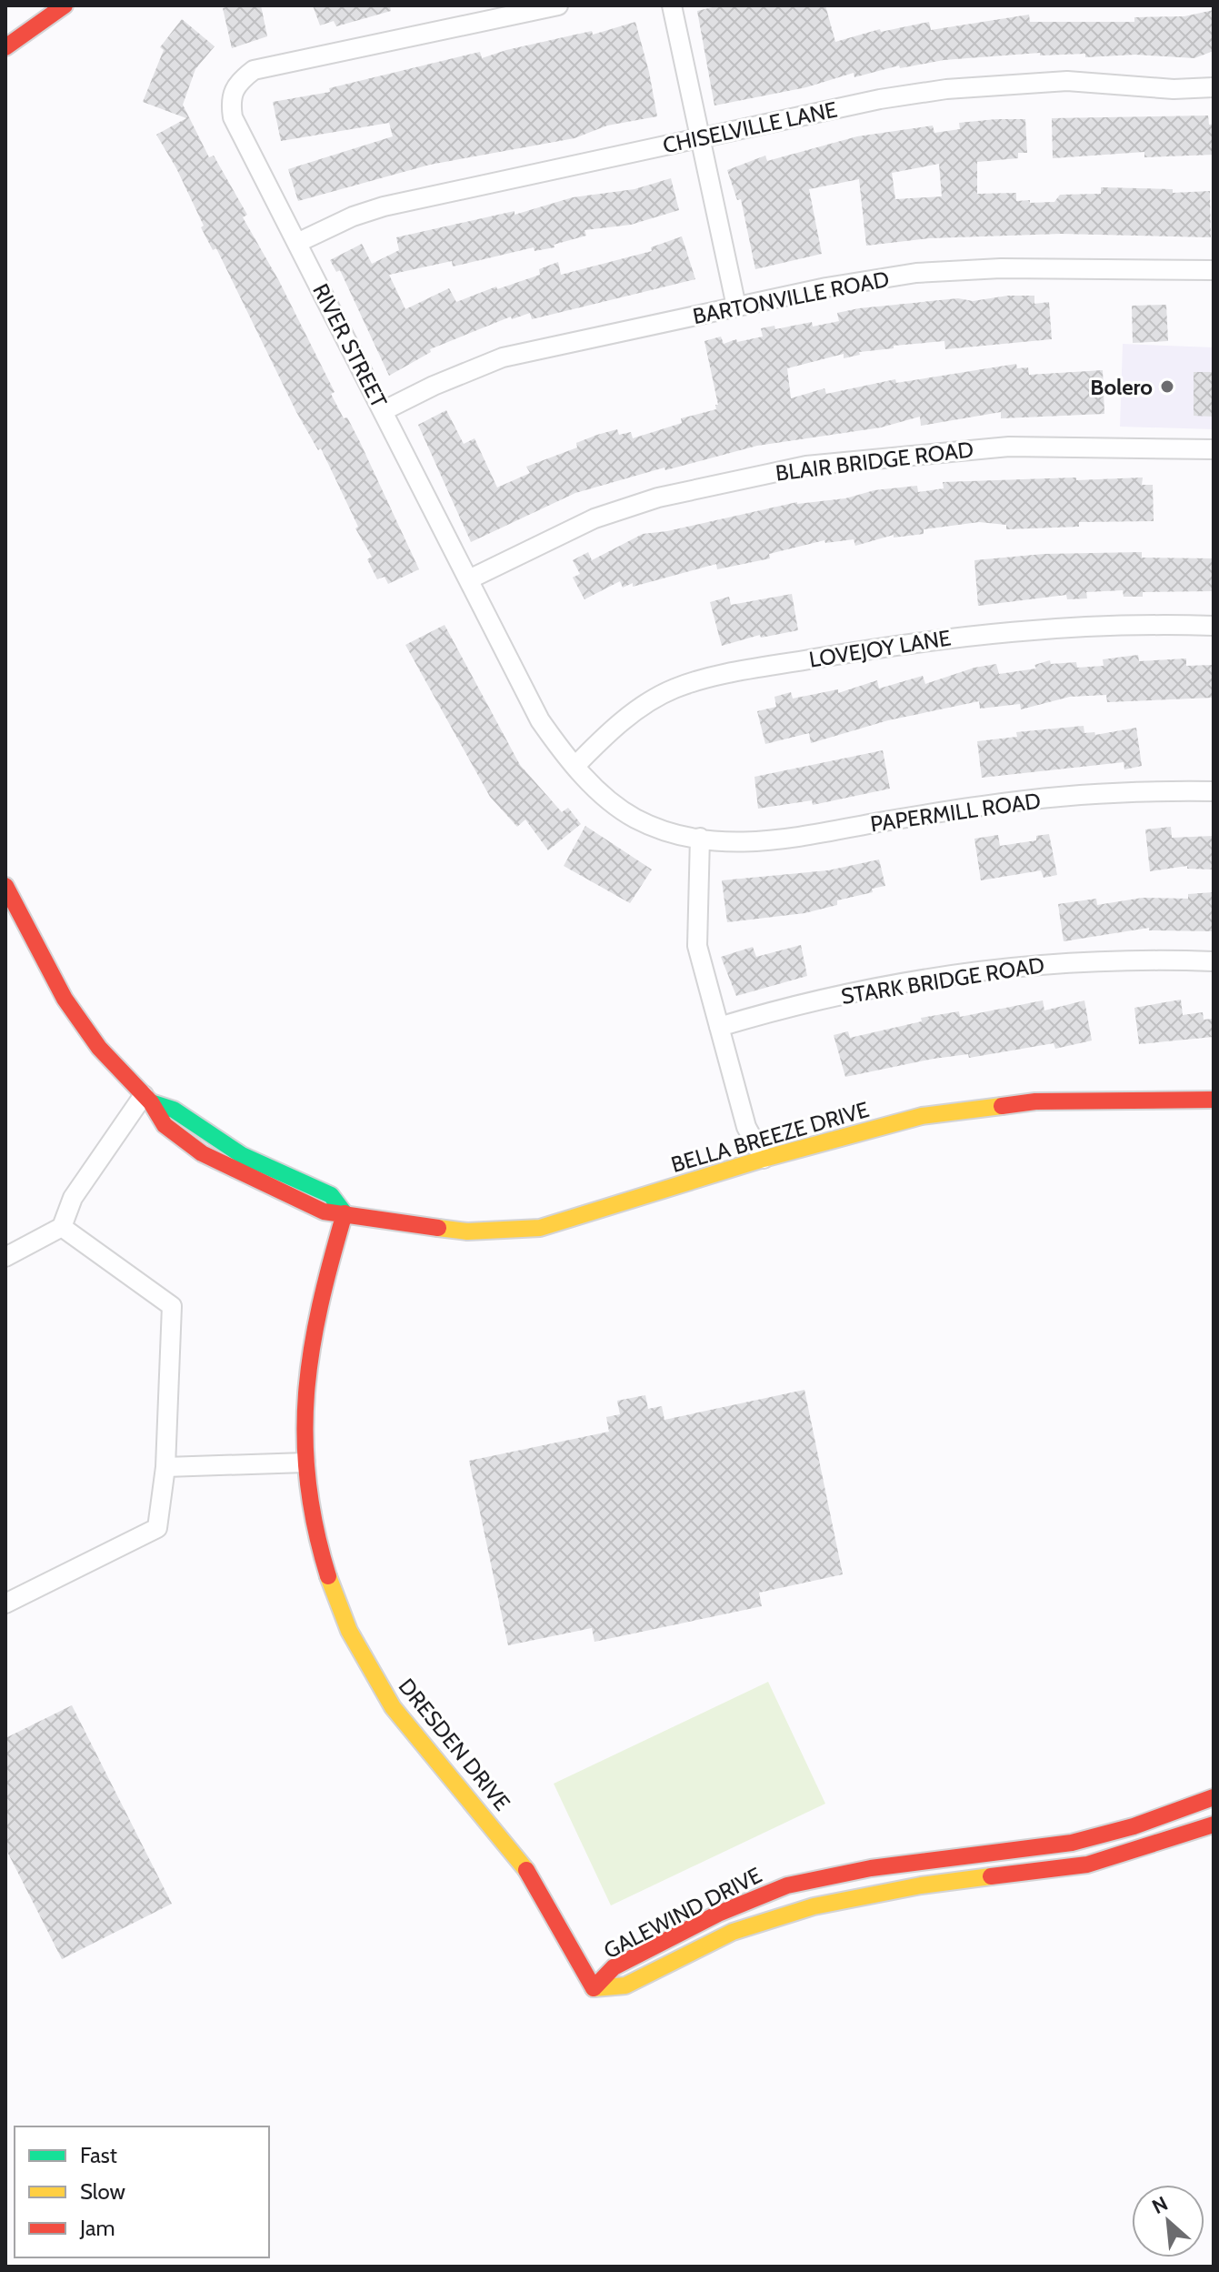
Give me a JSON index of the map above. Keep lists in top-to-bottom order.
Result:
{
  "streets": {
    "street": [
      "CHISELVILLE LANE",
      "BARTONVILLE ROAD",
      "RIVER STREET",
      "BLAIR BRIDGE ROAD",
      "LOVEJOY LANE",
      "PAPERMILL ROAD",
      "STARK BRIDGE ROAD",
      "BELLA BREEZE DRIVE",
      "DRESDEN DRIVE",
      "GALEWIND DRIVE"
    ]
  },
  "crossings": [
    ["CHISELVILLE LANE", "RIVER STREET"],
    ["BARTONVILLE ROAD", "RIVER STREET"],
    ["RIVER STREET", "BLAIR BRIDGE ROAD"],
    ["RIVER STREET", "LOVEJOY LANE"],
    ["RIVER STREET", "PAPERMILL ROAD"],
    ["BELLA BREEZE DRIVE", "DRESDEN DRIVE"],
    ["DRESDEN DRIVE", "GALEWIND DRIVE"]
  ],
  "places": ["Bolero"],
  "legend": ["Fast", "Slow", "Jam"],
  "north": "top left"
}
